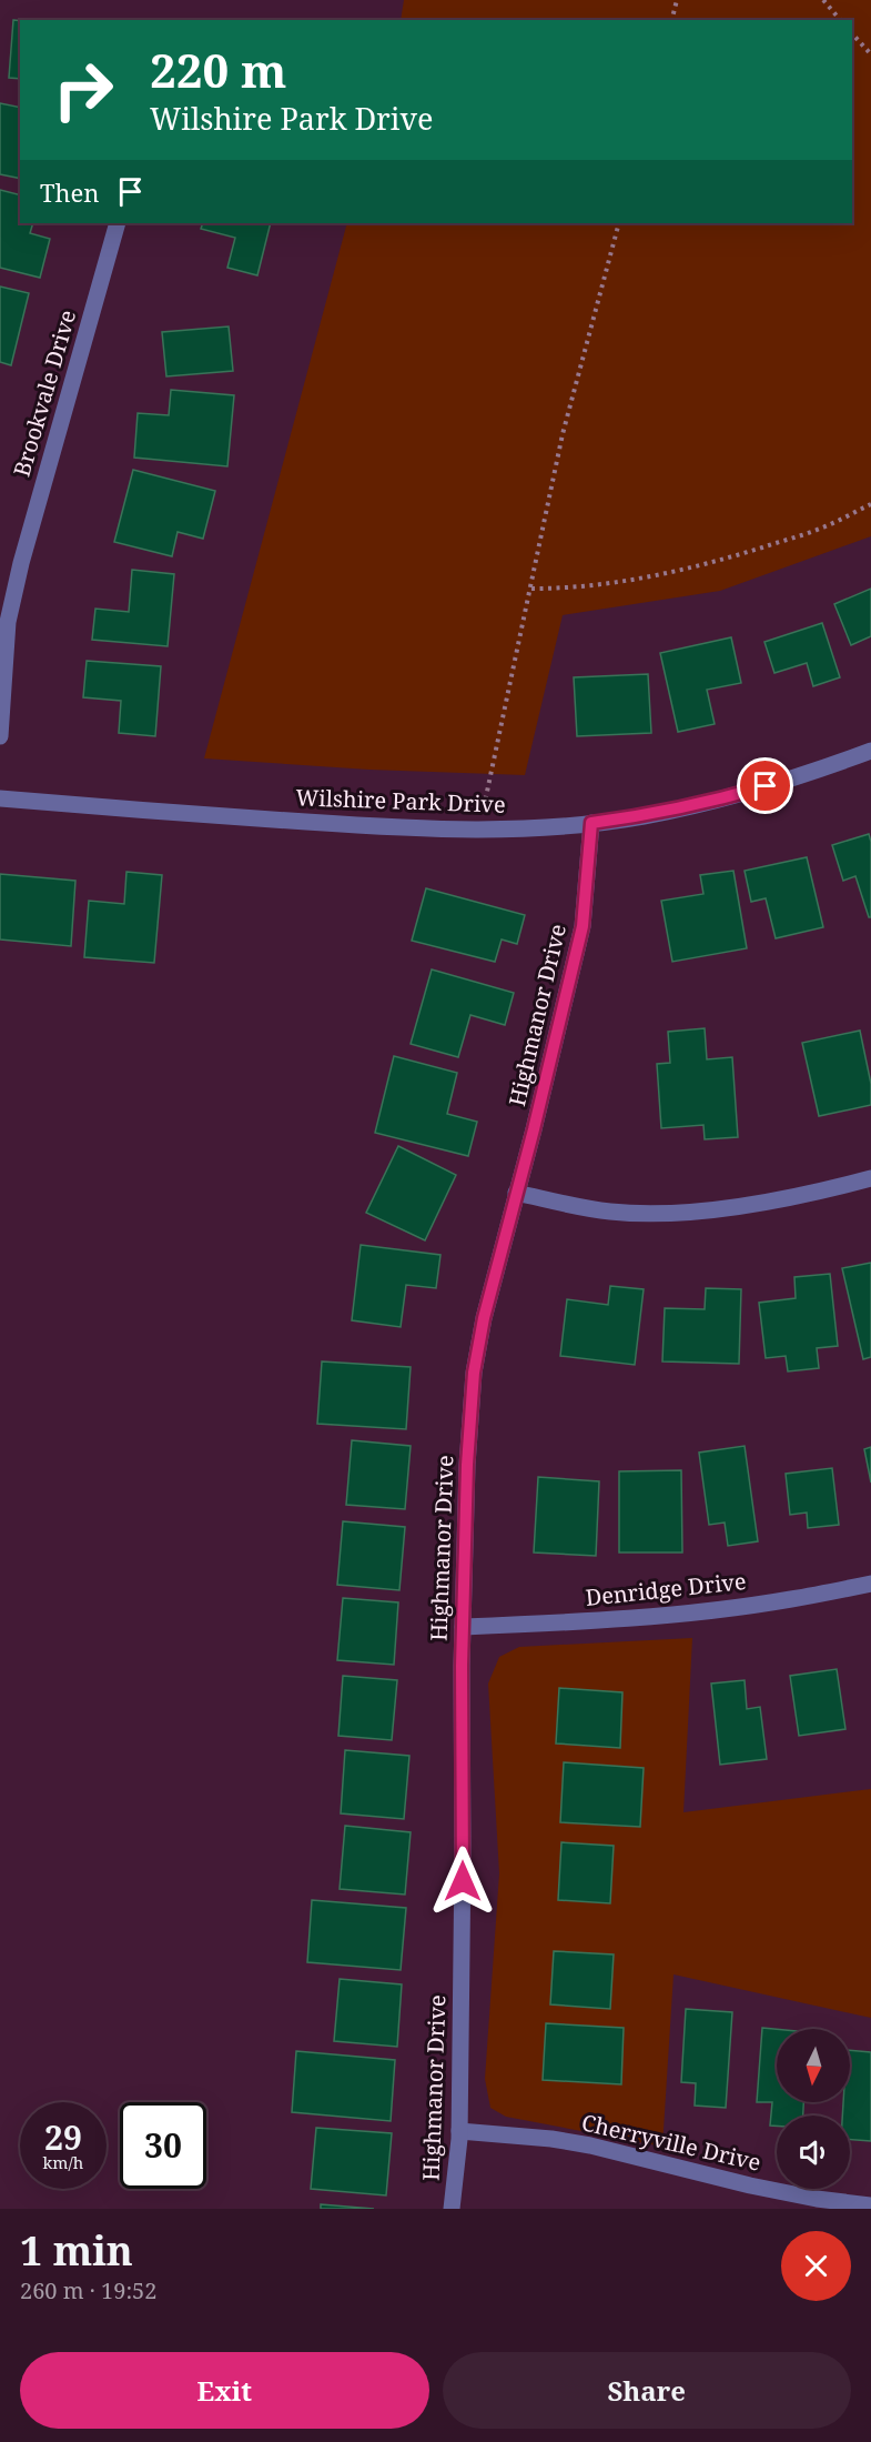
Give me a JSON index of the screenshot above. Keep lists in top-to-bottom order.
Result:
{
  "streets": {
    "street": [
      "Brookvale Drive",
      "Wilshire Park Drive",
      "Highmanor Drive",
      "Denridge Drive",
      "Cherryville Drive"
    ]
  },
  "crossings": [
    ["Wilshire Park Drive", "Highmanor Drive"],
    ["Highmanor Drive", "Denridge Drive"],
    ["Highmanor Drive", "Cherryville Drive"]
  ],
  "north": "bottom",
  "page": {
    "turn": ["220 m", "Wilshire Park Drive"],
    "then": "Then",
    "speed": "29 km/h",
    "limit": "30",
    "heading": ["1 min", "260 m · 19:52"],
    "buttons": ["Exit", "Share"]
  }
}
